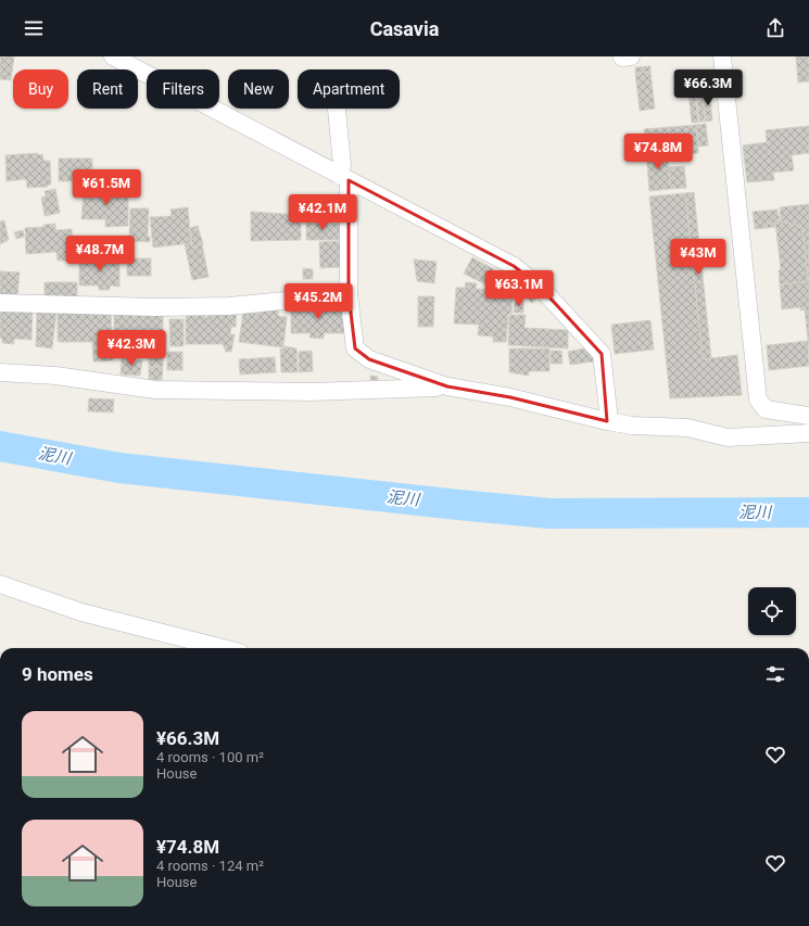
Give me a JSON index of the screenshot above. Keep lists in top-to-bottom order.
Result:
{
  "water": ["泥川"],
  "page": {
    "header": "Casavia",
    "price": [
      "¥66.3M",
      "¥74.8M",
      "¥61.5M",
      "¥42.1M",
      "¥48.7M",
      "¥43M",
      "¥63.1M",
      "¥45.2M",
      "¥42.3M"
    ],
    "chip": [
      "Buy",
      "Rent",
      "Filters",
      "New",
      "Apartment"
    ],
    "heading": "9 homes",
    "list": [
      {
        "name": "¥66.3M",
        "note": "4 rooms · 100 m² · House"
      },
      {
        "name": "¥74.8M",
        "note": "4 rooms · 124 m² · House"
      }
    ]
  }
}
